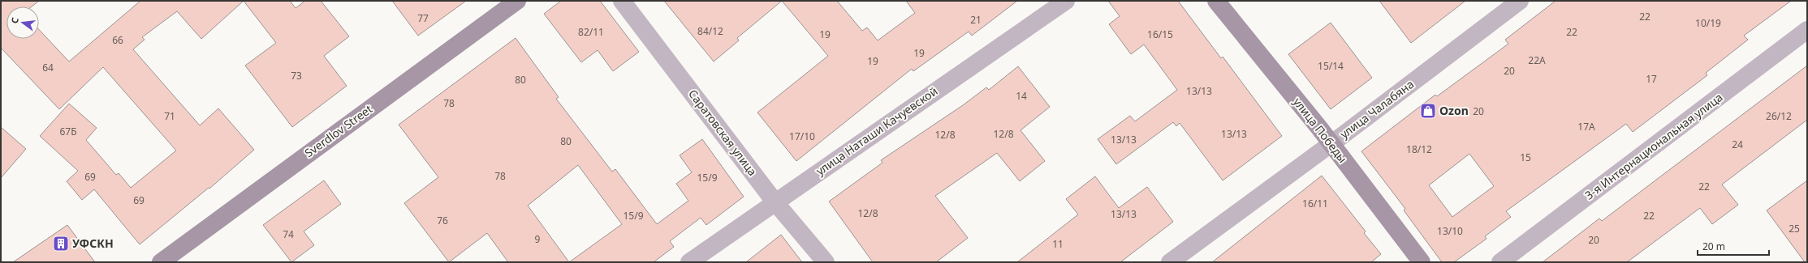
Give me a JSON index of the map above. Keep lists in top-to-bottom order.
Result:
{
  "streets": {
    "main road": ["улица Победы", "Sverdlov Street"],
    "street": [
      "улица Чалабяна",
      "улица Наташи Качуевской",
      "Саратовская улица",
      "3-я Интернациональная улица"
    ]
  },
  "crossings": [
    ["улица Чалабяна", "улица Победы"],
    ["улица Наташи Качуевской", "Саратовская улица"]
  ],
  "places": {
    "shop": ["Ozon"],
    "building": ["УФСКН"]
  },
  "house_numbers": [
    "22",
    "77",
    "21",
    "10/19",
    "84/12",
    "82/11",
    "22",
    "19",
    "16/15",
    "66",
    "19",
    "22А",
    "19",
    "15/14",
    "64",
    "20",
    "73",
    "17",
    "80",
    "13/13",
    "14",
    "78",
    "20",
    "71",
    "26/12",
    "17А",
    "67Б",
    "12/8",
    "13/13",
    "12/8",
    "17/10",
    "13/13",
    "80",
    "24",
    "18/12",
    "15",
    "78",
    "69",
    "15/9",
    "22",
    "69",
    "16/11",
    "12/8",
    "13/13",
    "15/9",
    "22",
    "76",
    "25",
    "13/10",
    "74",
    "9",
    "20",
    "11"
  ],
  "scale_bar": "20 m",
  "north": "left"
}
